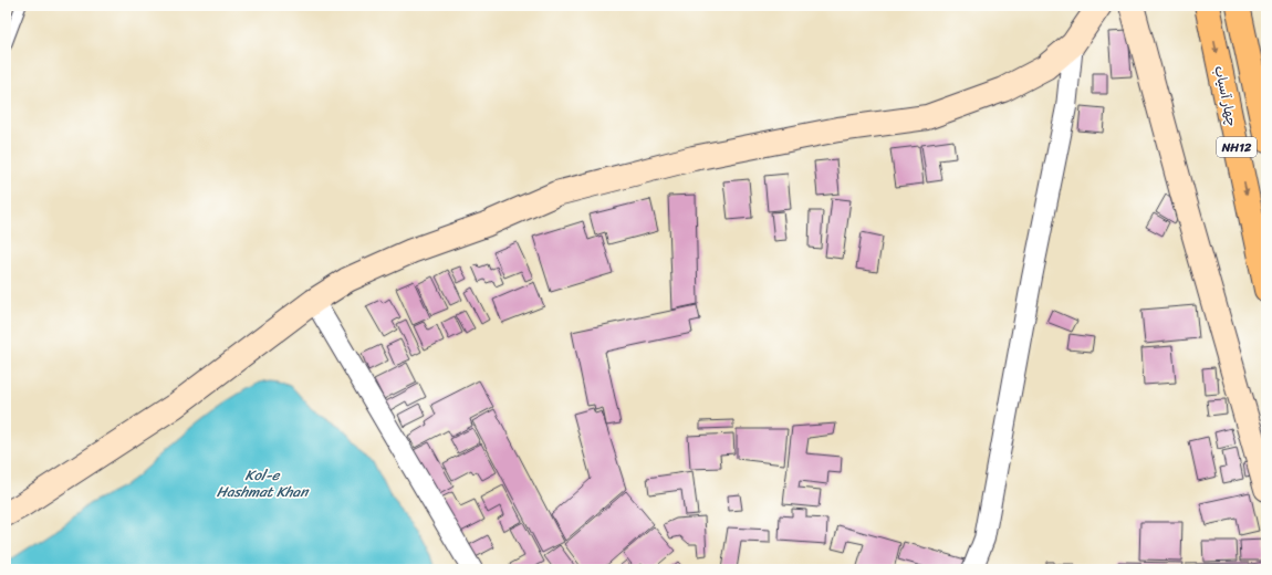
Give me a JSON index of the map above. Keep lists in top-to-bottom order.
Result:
{
  "streets": {
    "highway": ["چهار آسیاب", "NH12"]
  },
  "water": ["Kol-e Hashmat Khan"]
}
